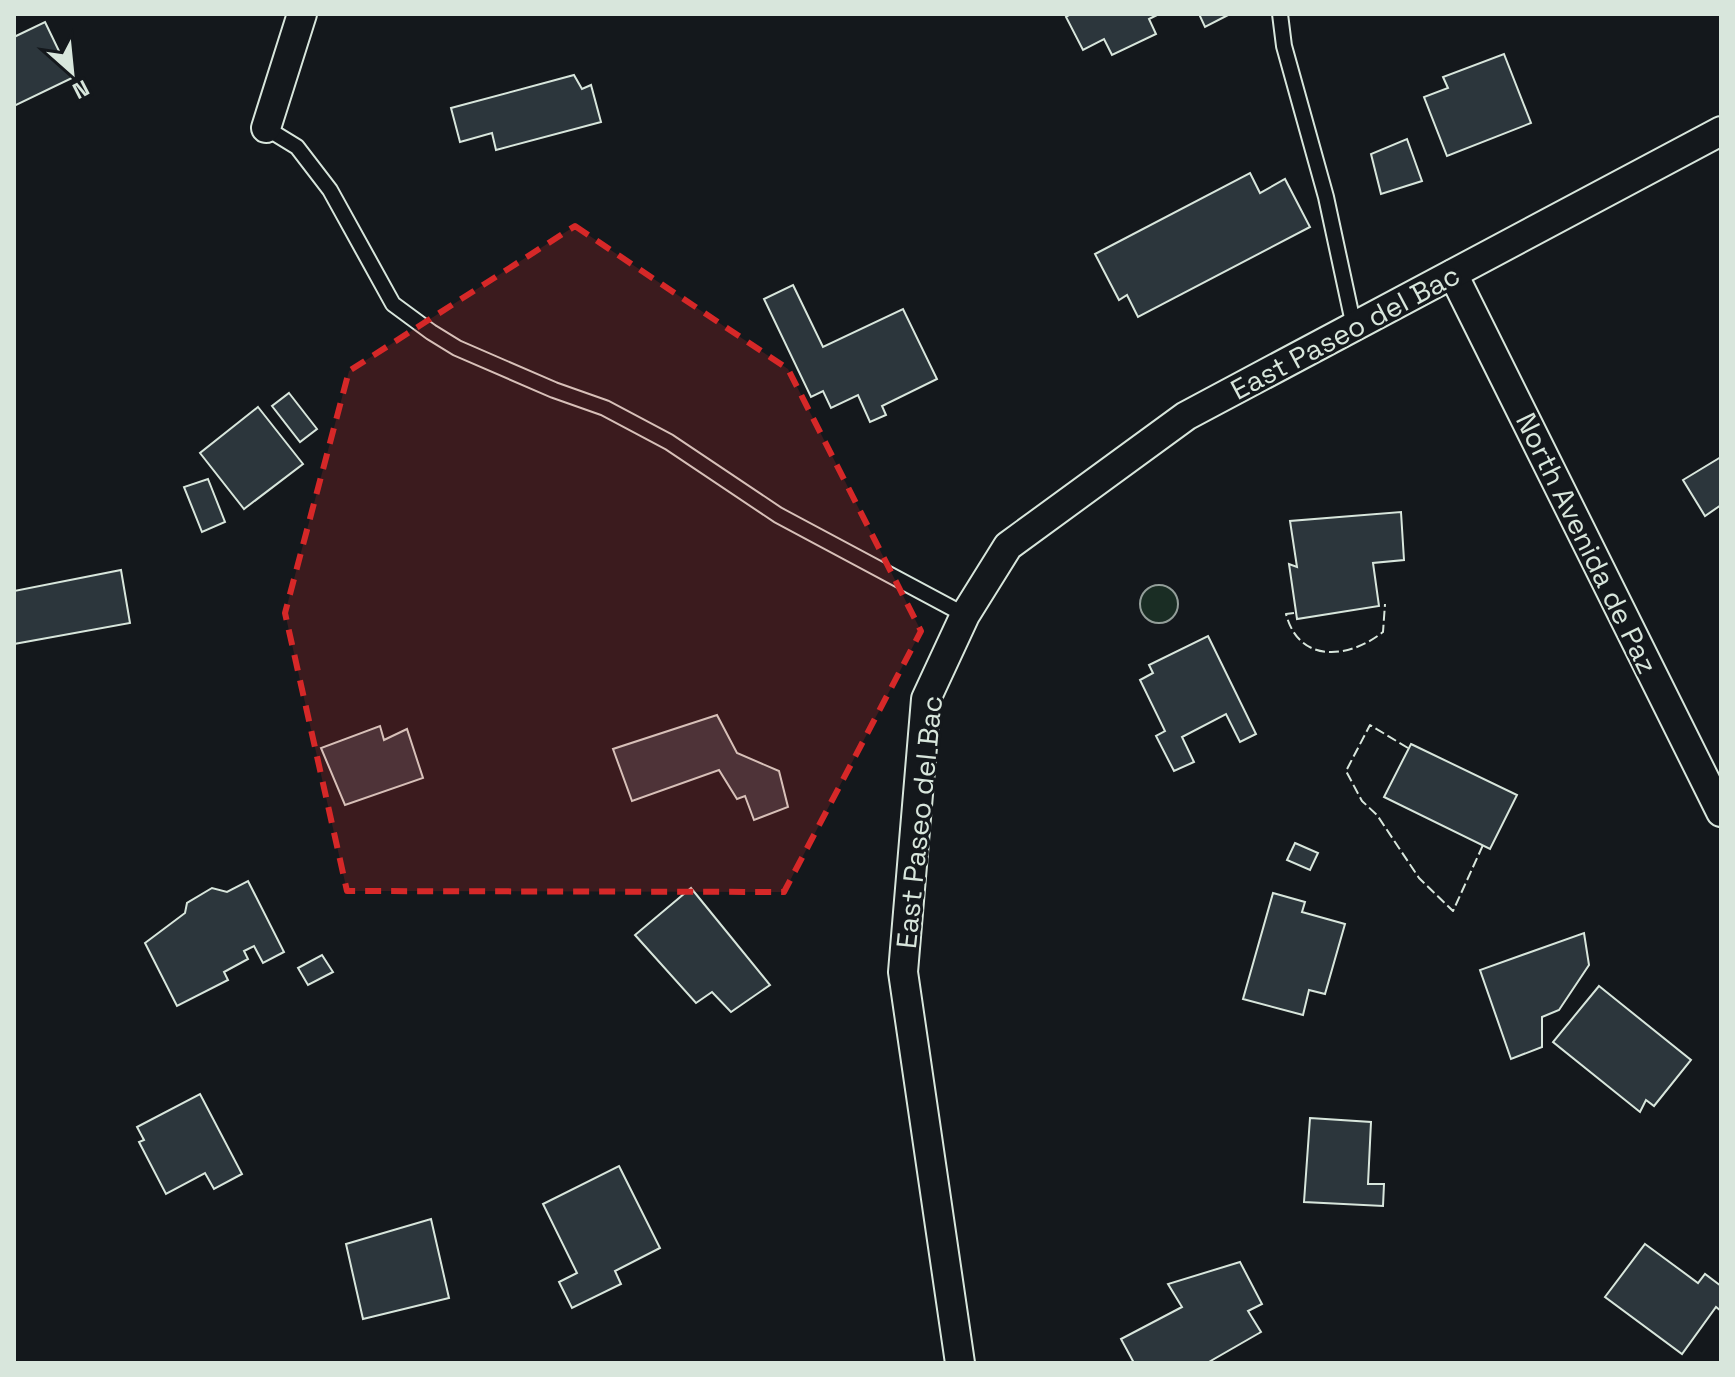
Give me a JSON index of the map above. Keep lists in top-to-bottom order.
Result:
{
  "streets": {
    "street": ["East Paseo del Bac", "North Avenida de Paz"]
  },
  "crossings": [
    ["East Paseo del Bac", "North Avenida de Paz"]
  ],
  "north": "bottom right"
}
